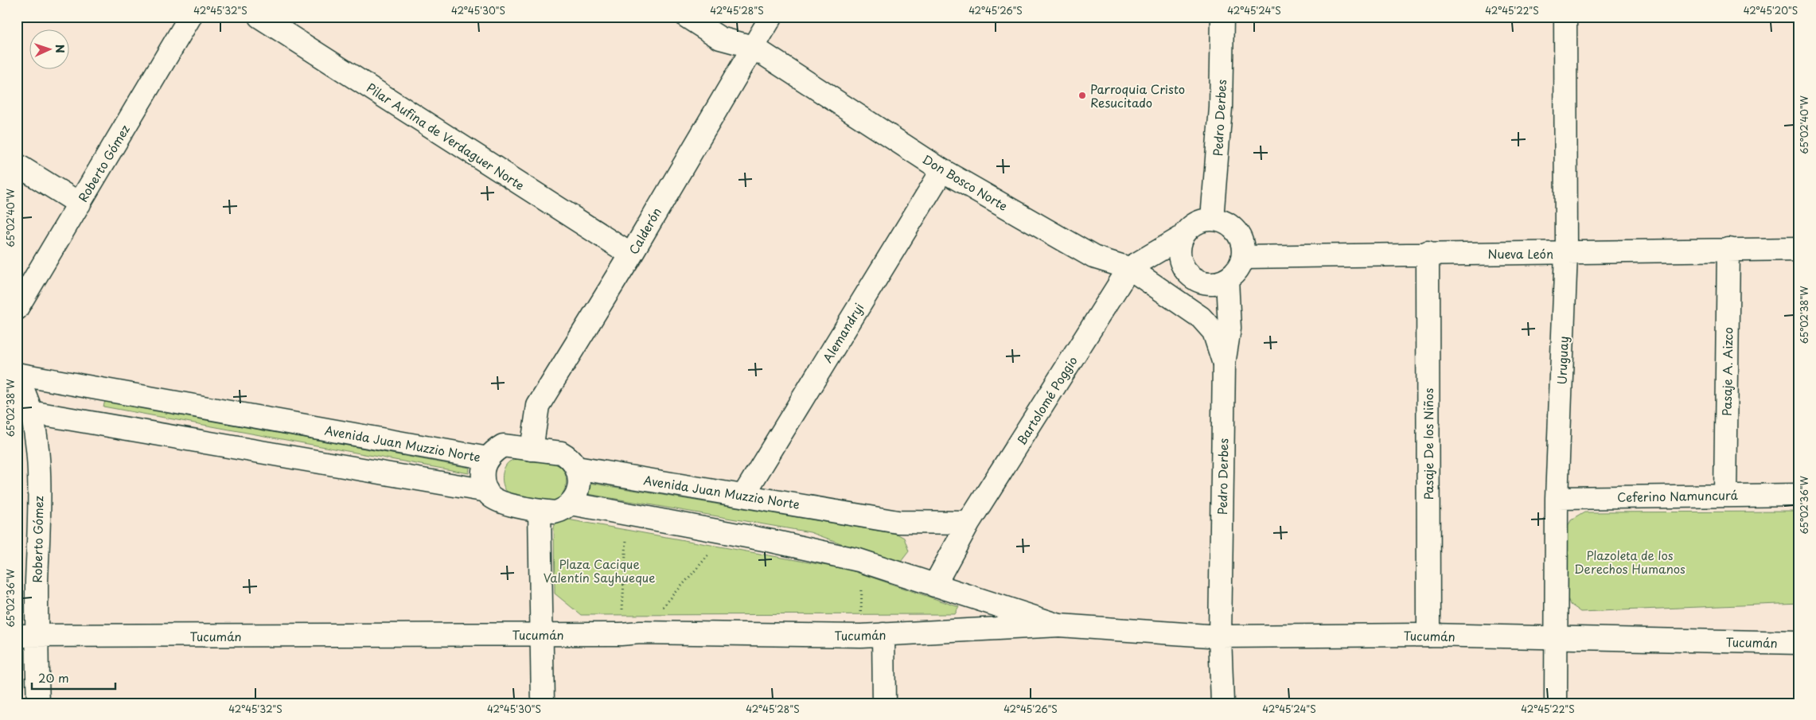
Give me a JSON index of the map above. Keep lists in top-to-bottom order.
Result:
{
  "streets": {
    "street": [
      "Pedro Derbes",
      "Pilar Aufina de Verdaguer Norte",
      "Roberto Gómez",
      "Don Bosco Norte",
      "Calderón",
      "Nueva León",
      "Alemandryi",
      "Uruguay",
      "Pasaje A. Aizco",
      "Bartolomé Poggio",
      "Avenida Juan Muzzio Norte",
      "Pasaje De los Niños",
      "Ceferino Namuncurá",
      "Tucumán"
    ]
  },
  "crossings": [
    ["Pedro Derbes", "Don Bosco Norte"],
    ["Pedro Derbes", "Nueva León"],
    ["Pedro Derbes", "Bartolomé Poggio"],
    ["Pedro Derbes", "Tucumán"],
    ["Pilar Aufina de Verdaguer Norte", "Calderón"],
    ["Roberto Gómez", "Tucumán"],
    ["Don Bosco Norte", "Calderón"],
    ["Don Bosco Norte", "Alemandryi"],
    ["Don Bosco Norte", "Bartolomé Poggio"],
    ["Calderón", "Avenida Juan Muzzio Norte"],
    ["Nueva León", "Uruguay"],
    ["Nueva León", "Pasaje A. Aizco"],
    ["Nueva León", "Bartolomé Poggio"],
    ["Nueva León", "Pasaje De los Niños"],
    ["Alemandryi", "Avenida Juan Muzzio Norte"],
    ["Uruguay", "Ceferino Namuncurá"],
    ["Uruguay", "Tucumán"],
    ["Pasaje A. Aizco", "Ceferino Namuncurá"],
    ["Bartolomé Poggio", "Avenida Juan Muzzio Norte"],
    ["Bartolomé Poggio", "Tucumán"],
    ["Pasaje De los Niños", "Tucumán"]
  ],
  "parks": ["Plazoleta de los Derechos Humanos", "Plaza Cacique Valentín Sayhueque"],
  "places": ["Parroquia Cristo Resucitado"],
  "scale_bar": "20 m",
  "north": "right",
  "coordinates": [
    "42°45'32\"S",
    "42°45'30\"S",
    "42°45'28\"S",
    "42°45'26\"S",
    "42°45'24\"S",
    "42°45'22\"S",
    "42°45'20\"S",
    "65°02'40\"W",
    "65°02'38\"W",
    "65°02'36\"W"
  ]
}
